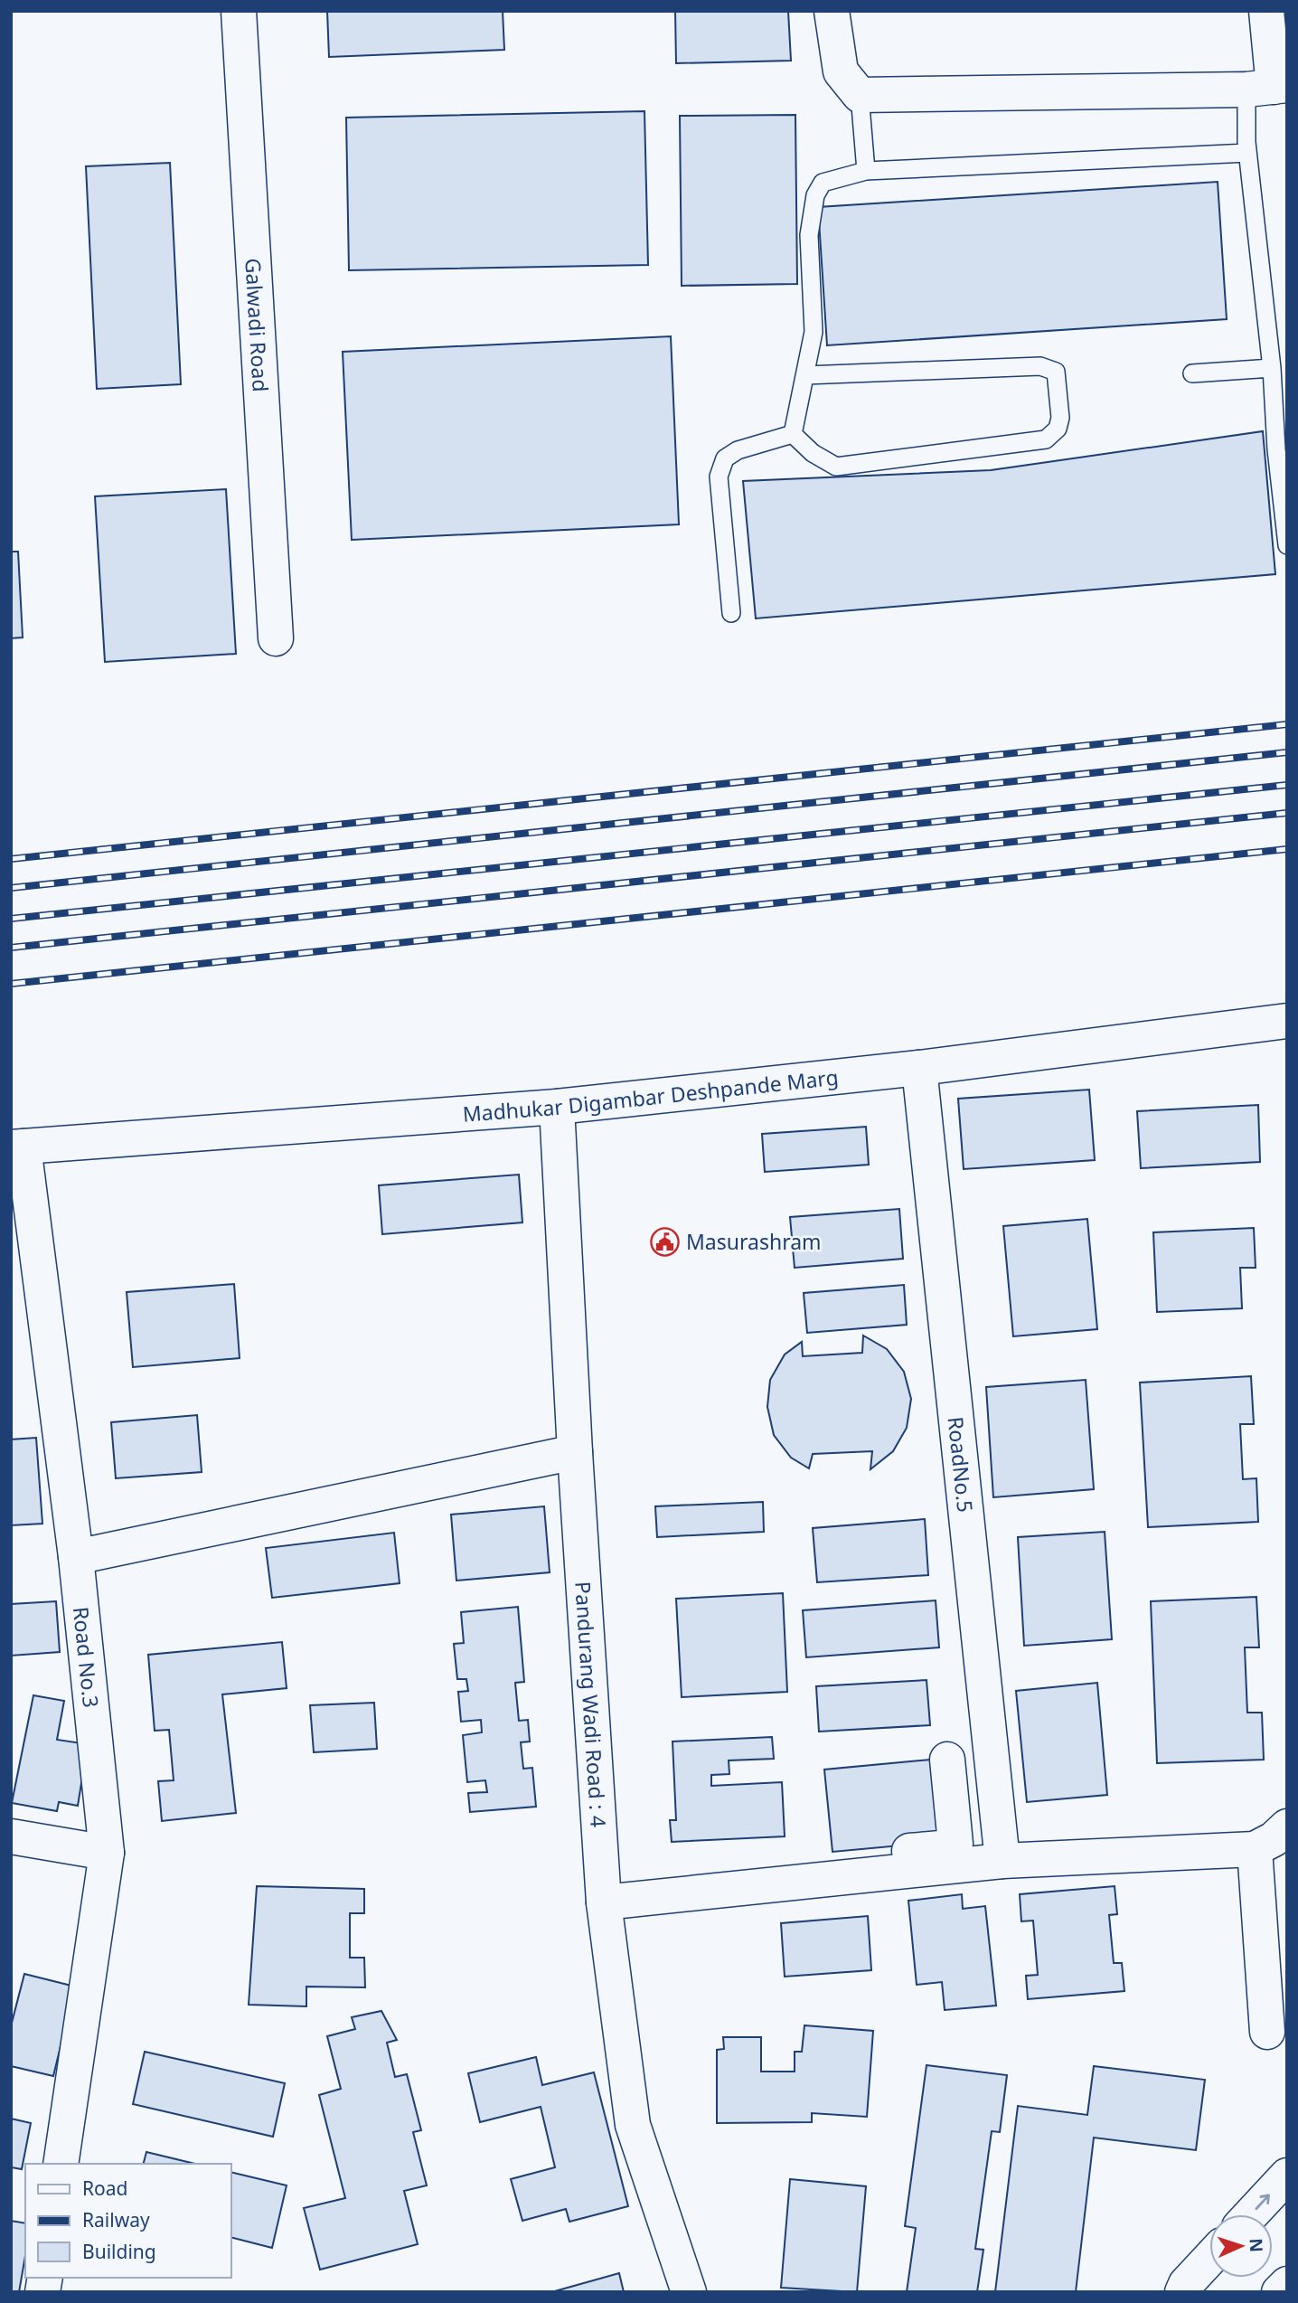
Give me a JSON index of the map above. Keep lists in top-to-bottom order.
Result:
{
  "streets": {
    "street": [
      "Galwadi Road",
      "Madhukar Digambar Deshpande Marg",
      "RoadNo.5",
      "Road No.3",
      "Pandurang Wadi Road : 4"
    ]
  },
  "crossings": [
    ["Madhukar Digambar Deshpande Marg", "RoadNo.5"],
    ["Madhukar Digambar Deshpande Marg", "Road No.3"],
    ["Madhukar Digambar Deshpande Marg", "Pandurang Wadi Road : 4"]
  ],
  "places": {
    "public building": ["Masurashram"]
  },
  "legend": ["Road", "Railway", "Building"],
  "north": "right"
}
